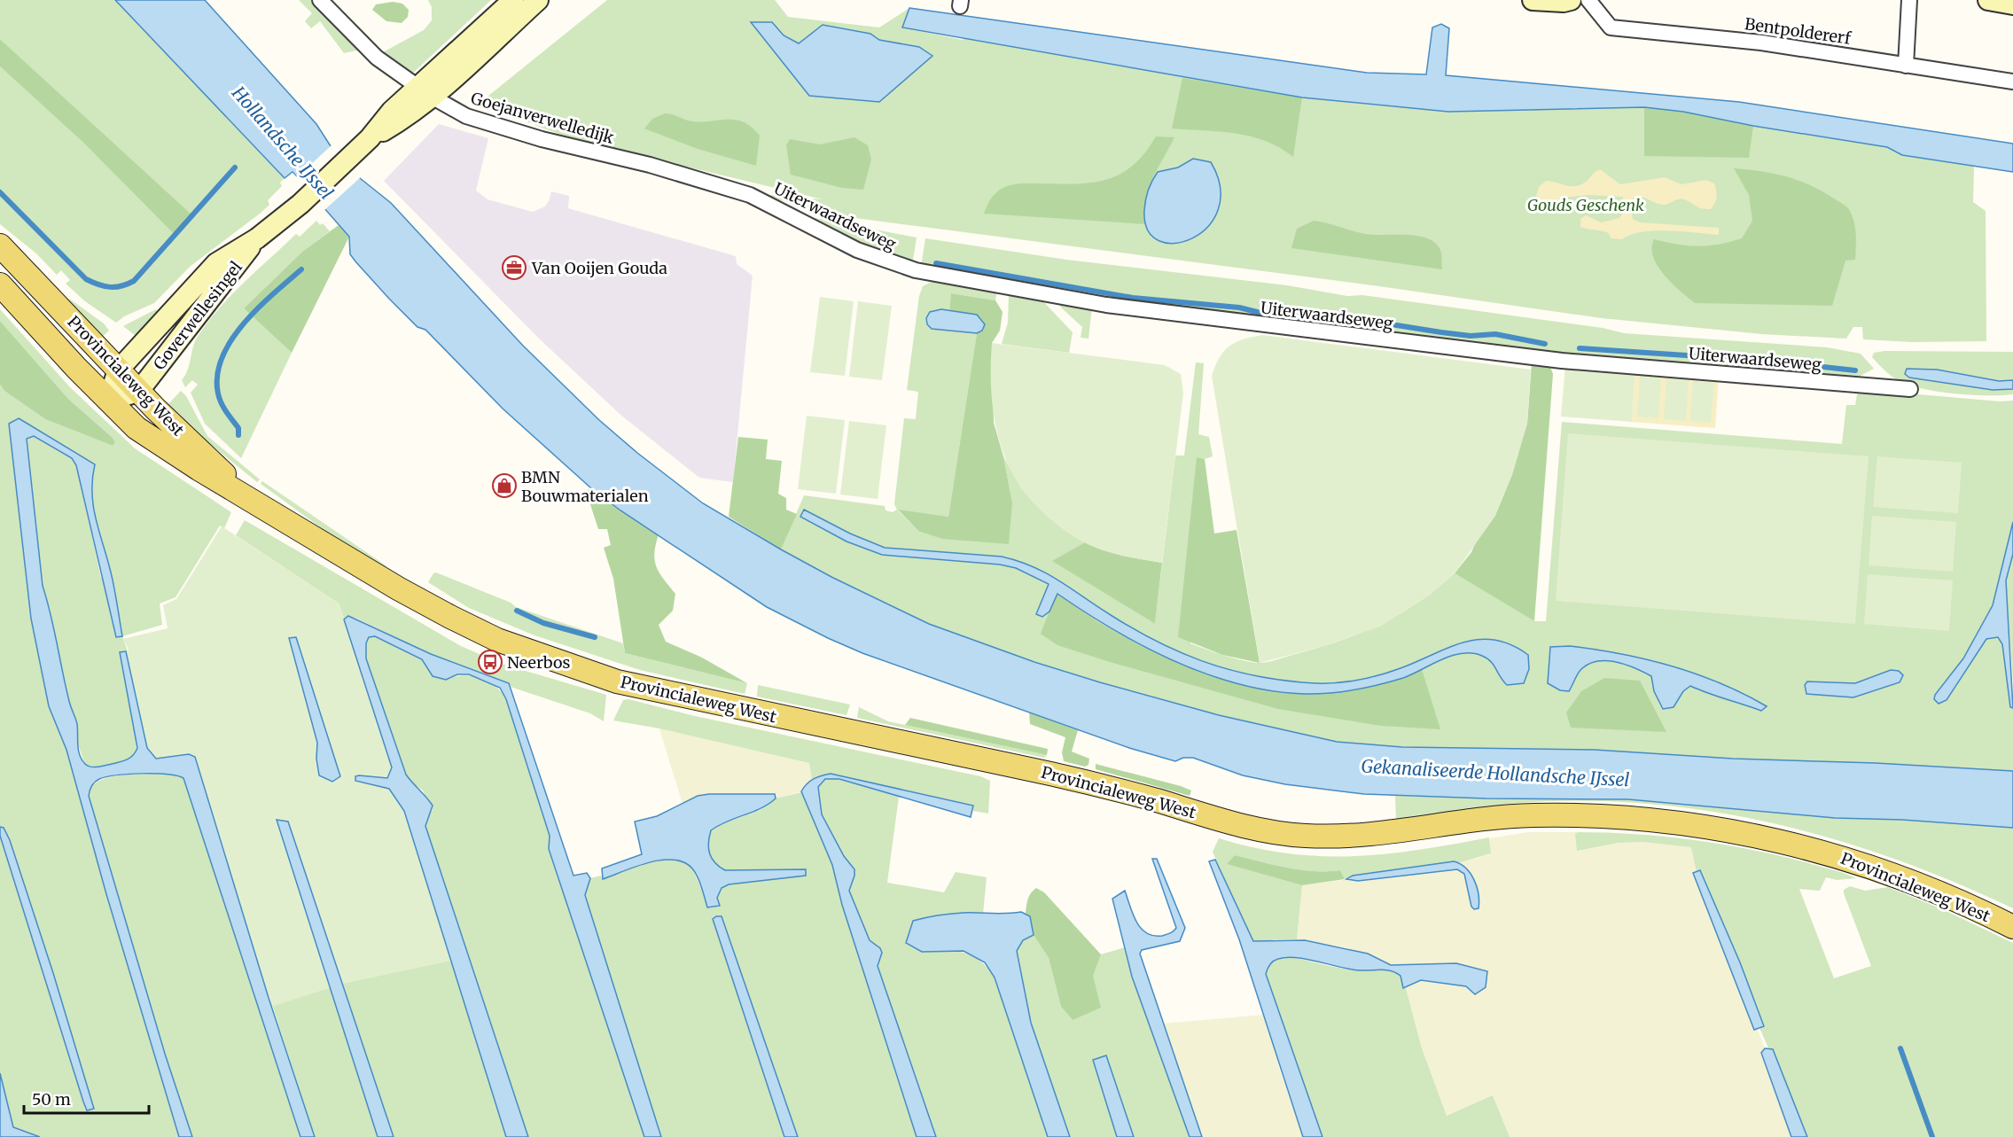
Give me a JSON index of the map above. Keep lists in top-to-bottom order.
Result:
{
  "streets": {
    "main road": ["Goverwellesingel", "Provincialeweg West"],
    "street": ["Bentpoldererf", "Goejanverwelledijk", "Uiterwaardseweg"]
  },
  "crossings": [
    ["Goejanverwelledijk", "Uiterwaardseweg"],
    ["Goejanverwelledijk", "Goverwellesingel"],
    ["Goverwellesingel", "Provincialeweg West"]
  ],
  "water": ["Hollandsche IJssel", "Gekanaliseerde Hollandsche IJssel"],
  "parks": ["Gouds Geschenk"],
  "places": {
    "office": ["Van Ooijen Gouda"],
    "shop": ["BMN Bouwmaterialen"],
    "bus stop": ["Neerbos"]
  },
  "scale_bar": "50 m"
}
